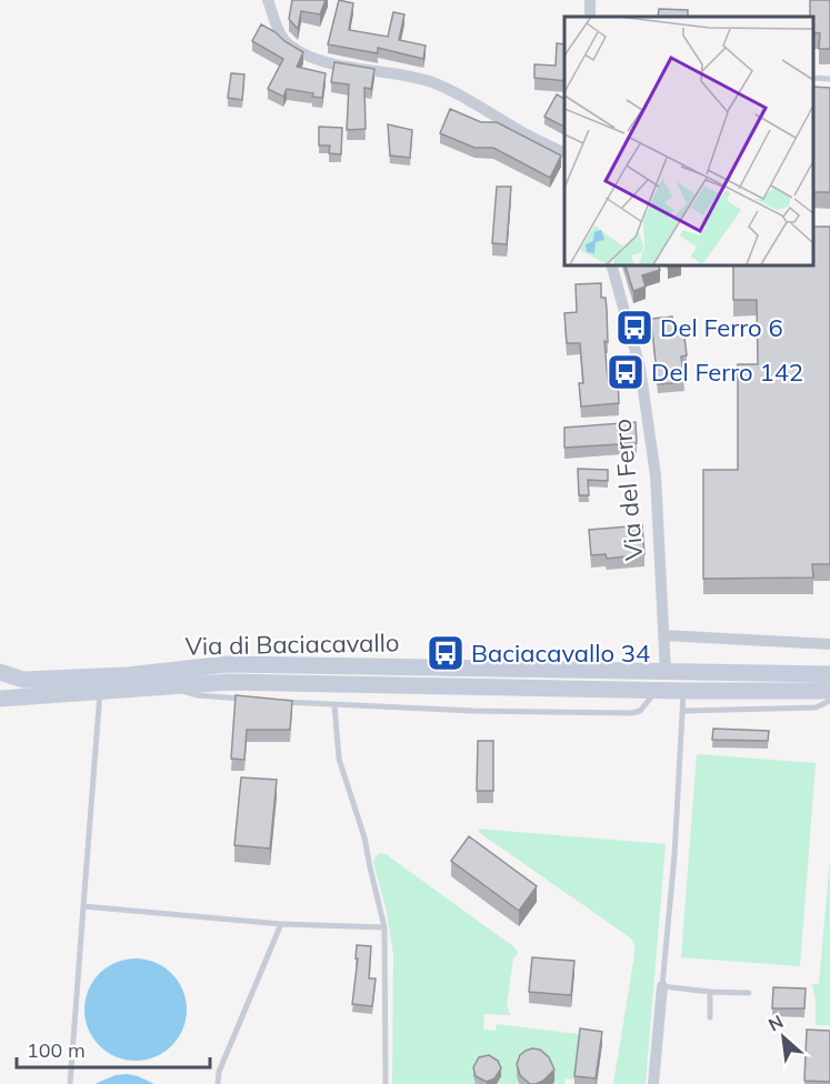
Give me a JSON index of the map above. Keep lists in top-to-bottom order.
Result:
{
  "streets": {
    "main road": ["Via di Baciacavallo"],
    "street": ["Via del Ferro"]
  },
  "crossings": [
    ["Via del Ferro", "Via di Baciacavallo"]
  ],
  "places": {
    "bus stop": ["Del Ferro 6", "Del Ferro 142", "Baciacavallo 34"]
  },
  "scale_bar": "100 m",
  "north": "top left"
}
